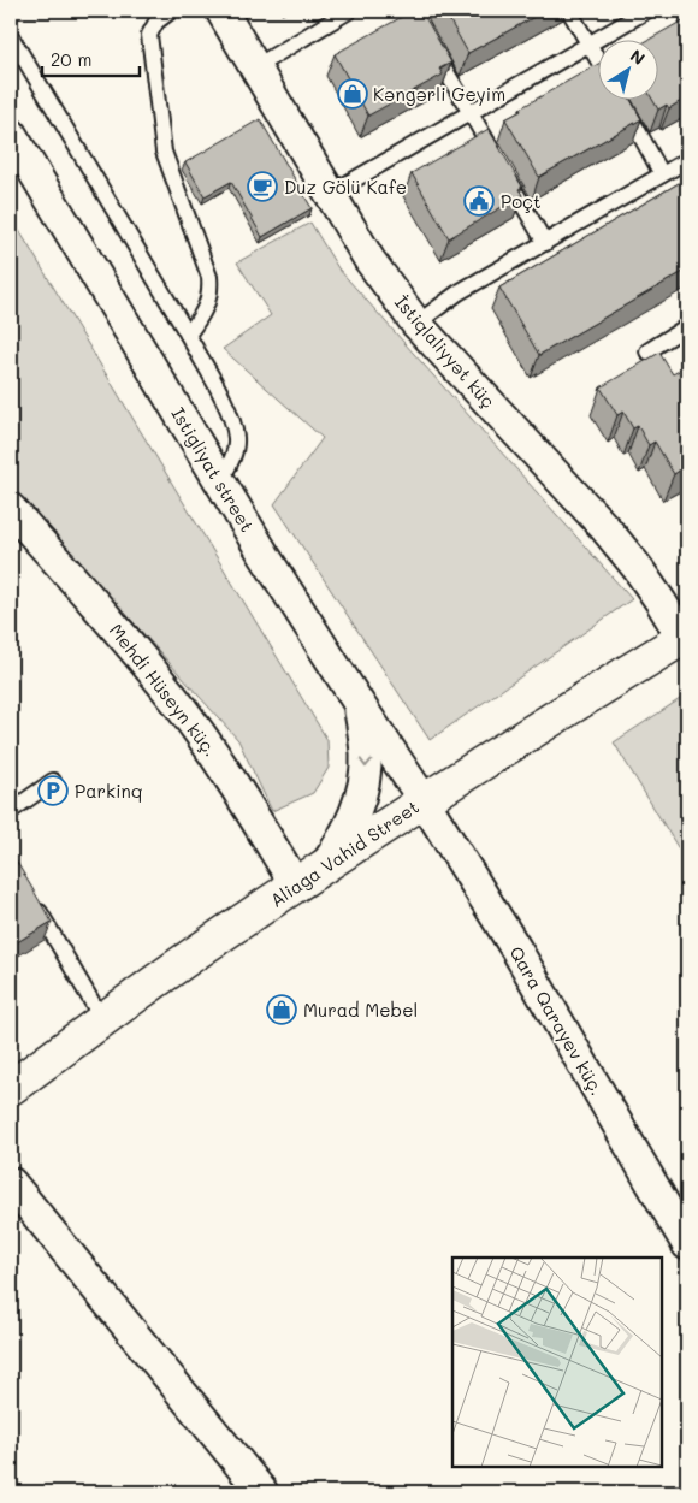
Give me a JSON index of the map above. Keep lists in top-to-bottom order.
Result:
{
  "streets": {
    "main road": ["Aliaga Vahid Street"],
    "street": [
      "İstiqlaliyyət küç",
      "Istigliyat street",
      "Mehdi Hüseyn küç.",
      "Qara Qarayev küç."
    ]
  },
  "crossings": [
    ["İstiqlaliyyət küç", "Aliaga Vahid Street"],
    ["Istigliyat street", "Aliaga Vahid Street"],
    ["Istigliyat street", "Qara Qarayev küç."],
    ["Mehdi Hüseyn küç.", "Aliaga Vahid Street"],
    ["Aliaga Vahid Street", "Qara Qarayev küç."]
  ],
  "places": {
    "shop": ["Kəngərli Geyim", "Murad Mebel"],
    "cafe": ["Duz Gölü Kafe"],
    "public building": ["Poçt"],
    "parking": ["Parkinq"]
  },
  "scale_bar": "20 m",
  "north": "top right"
}
